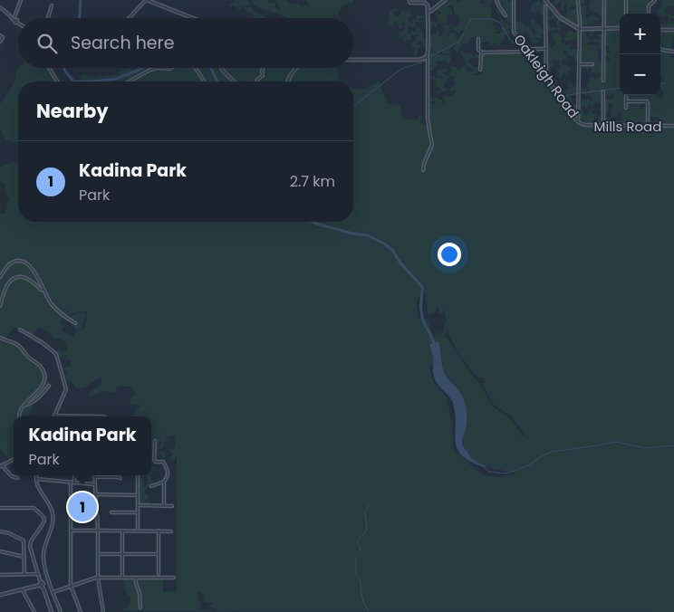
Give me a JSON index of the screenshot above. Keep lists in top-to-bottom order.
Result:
{
  "streets": {
    "street": ["Oakleigh Road", "Mills Road"]
  },
  "crossings": [
    ["Oakleigh Road", "Mills Road"]
  ],
  "page": {
    "map_buttons": ["+", "−"],
    "search": "Search here",
    "heading": "Nearby",
    "list": [
      {
        "mark": "1",
        "name": "Kadina Park",
        "note": "Park",
        "value": "2.7 km"
      }
    ],
    "popup": ["Kadina Park", "Park"],
    "pins": "1"
  }
}
